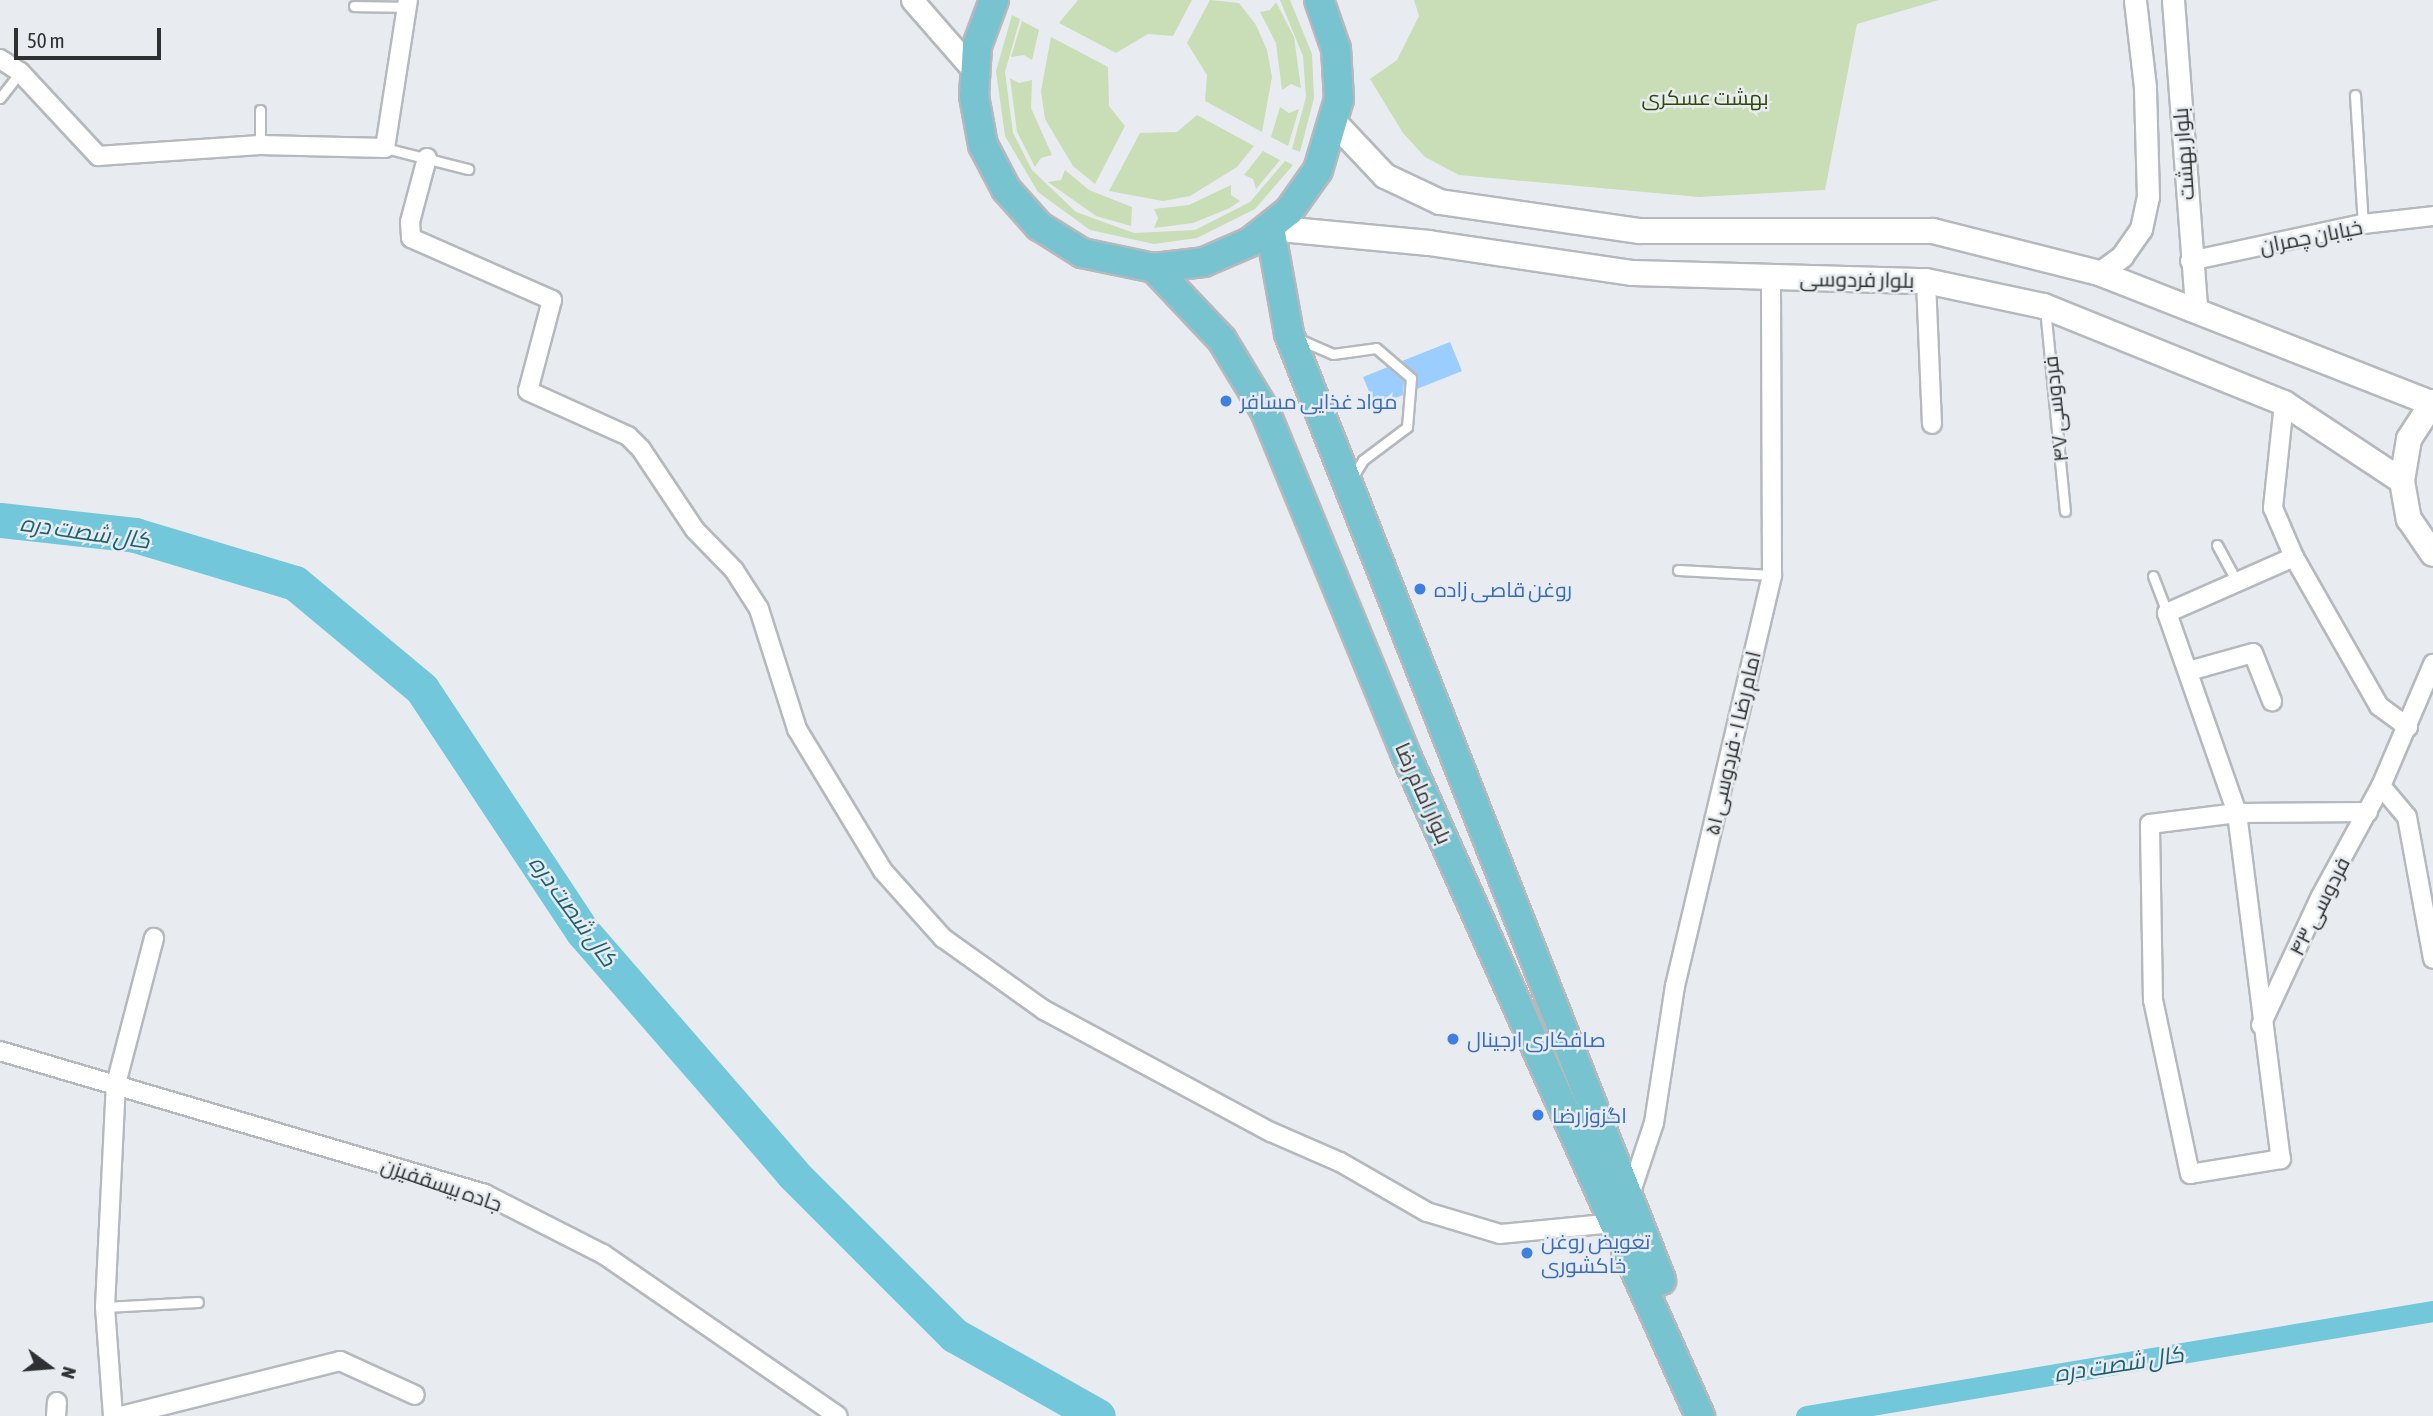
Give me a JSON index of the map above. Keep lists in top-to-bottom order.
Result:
{
  "streets": {
    "main road": ["بلوار فردوسی", "بلوار امام رضا"],
    "street": [
      "بلوار بهشت",
      "خیابان چمران",
      "امام رضا ۱ - فردوسی ۵۱",
      "فردوسی ۴۳",
      "جاده بیسقفیزن"
    ],
    "lane": ["فردوسی ۴۷"]
  },
  "crossings": [
    ["بلوار بهشت", "خیابان چمران"],
    ["بلوار فردوسی", "فردوسی ۴۷"],
    ["بلوار فردوسی", "امام رضا ۱ - فردوسی ۵۱"],
    ["بلوار فردوسی", "بلوار امام رضا"],
    ["امام رضا ۱ - فردوسی ۵۱", "بلوار امام رضا"]
  ],
  "water": ["کال شصت دره"],
  "parks": ["بهشت عسکری"],
  "places": [
    "مواد غذایی مسافر",
    "روغن قاصی زاده",
    "صافکاری ارجینال",
    "اگزوز رضا",
    "تعویض روغن خاکشوری"
  ],
  "scale_bar": "50 m",
  "north": "right"
}
